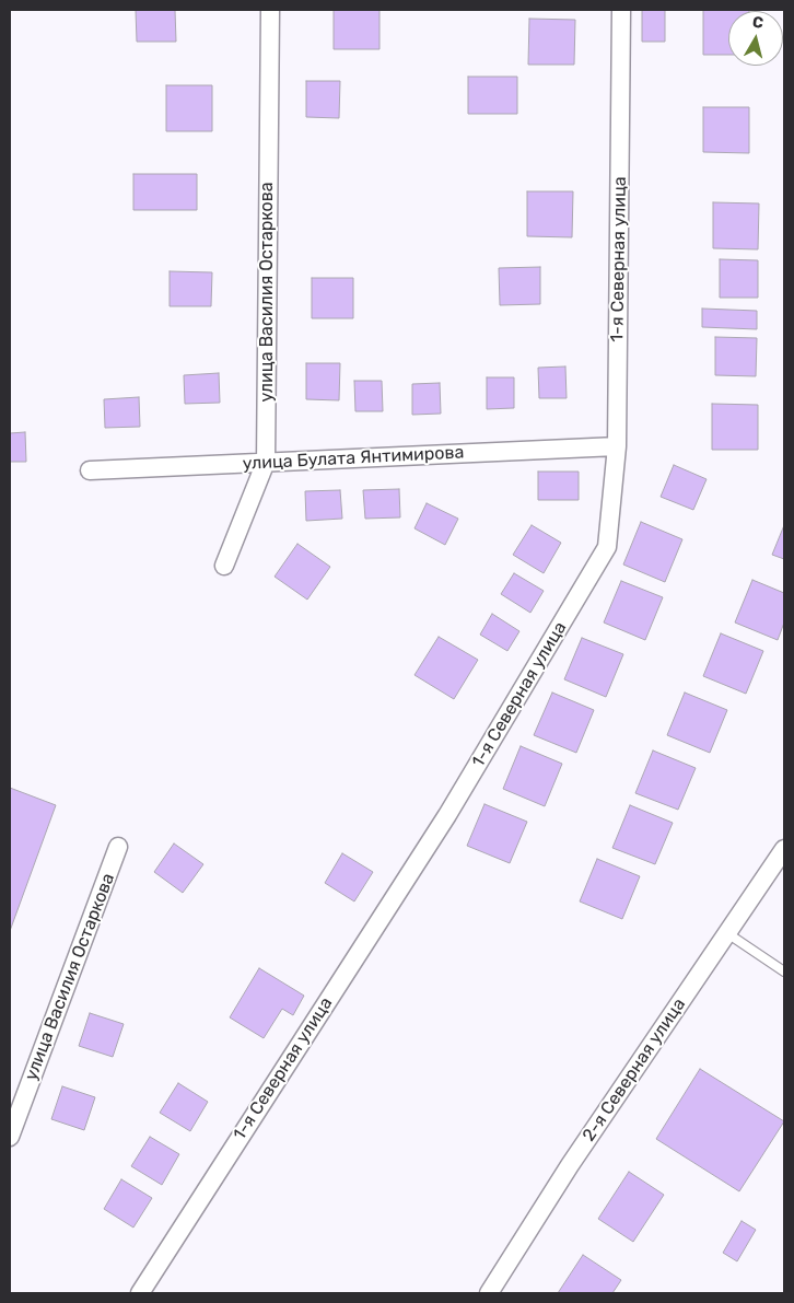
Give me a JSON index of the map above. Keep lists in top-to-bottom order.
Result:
{
  "streets": {
    "street": [
      "1-я Северная улица",
      "улица Василия Остаркова",
      "улица Булата Янтимирова",
      "2-я Северная улица"
    ]
  },
  "crossings": [
    ["1-я Северная улица", "улица Булата Янтимирова"],
    ["улица Василия Остаркова", "улица Булата Янтимирова"]
  ],
  "north": "top"
}
